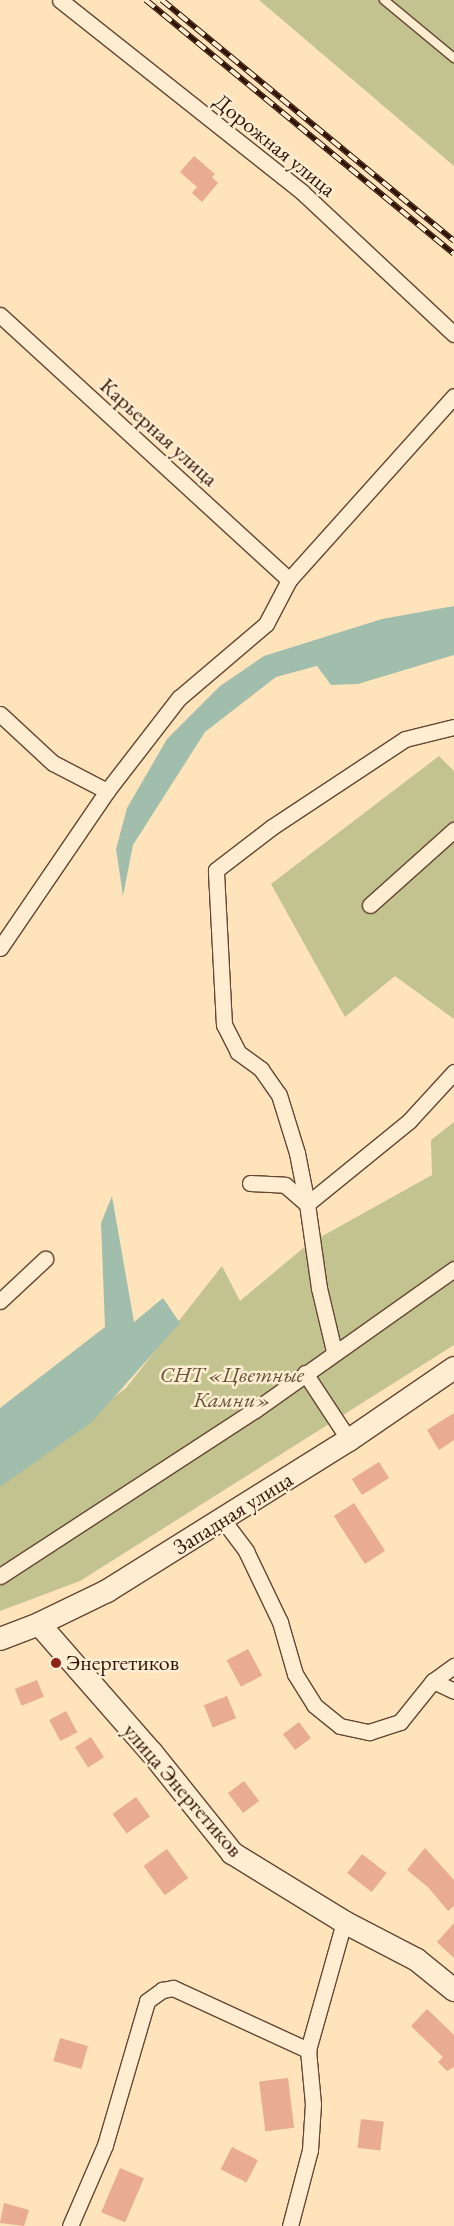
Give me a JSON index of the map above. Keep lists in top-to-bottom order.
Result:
{
  "streets": {
    "street": [
      "Дорожная улица",
      "Карьерная улица",
      "Западная улица",
      "улица Энергетиков"
    ]
  },
  "crossings": [
    ["Западная улица", "улица Энергетиков"]
  ],
  "parks": ["СНТ «Цветные Камни»"],
  "places": ["Энергетиков"]
}
